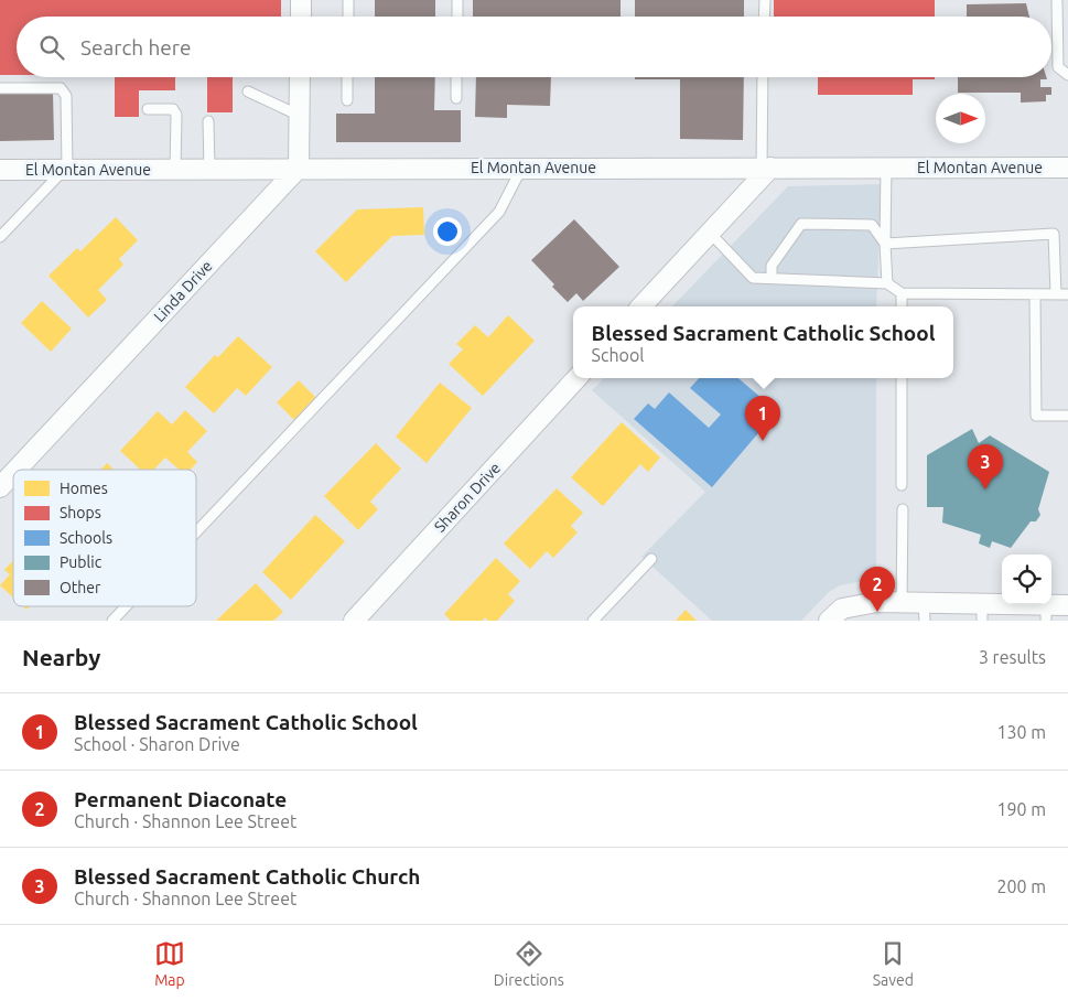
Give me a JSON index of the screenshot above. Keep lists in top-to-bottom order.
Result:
{
  "streets": {
    "street": ["El Montan Avenue", "Linda Drive", "Sharon Drive"]
  },
  "crossings": [
    ["El Montan Avenue", "Linda Drive"]
  ],
  "legend": [
    "Homes",
    "Shops",
    "Schools",
    "Public",
    "Other"
  ],
  "north": "right",
  "page": {
    "search": "Search here",
    "popup": ["Blessed Sacrament Catholic School", "School"],
    "pins": ["1", "3", "2"],
    "heading": ["Nearby", "3 results"],
    "list": [
      {
        "mark": "1",
        "name": "Blessed Sacrament Catholic School",
        "note": "School · Sharon Drive",
        "value": "130 m"
      },
      {
        "mark": "2",
        "name": "Permanent Diaconate",
        "note": "Church · Shannon Lee Street",
        "value": "190 m"
      },
      {
        "mark": "3",
        "name": "Blessed Sacrament Catholic Church",
        "note": "Church · Shannon Lee Street",
        "value": "200 m"
      }
    ],
    "nav": ["Map", "Directions", "Saved"]
  }
}
